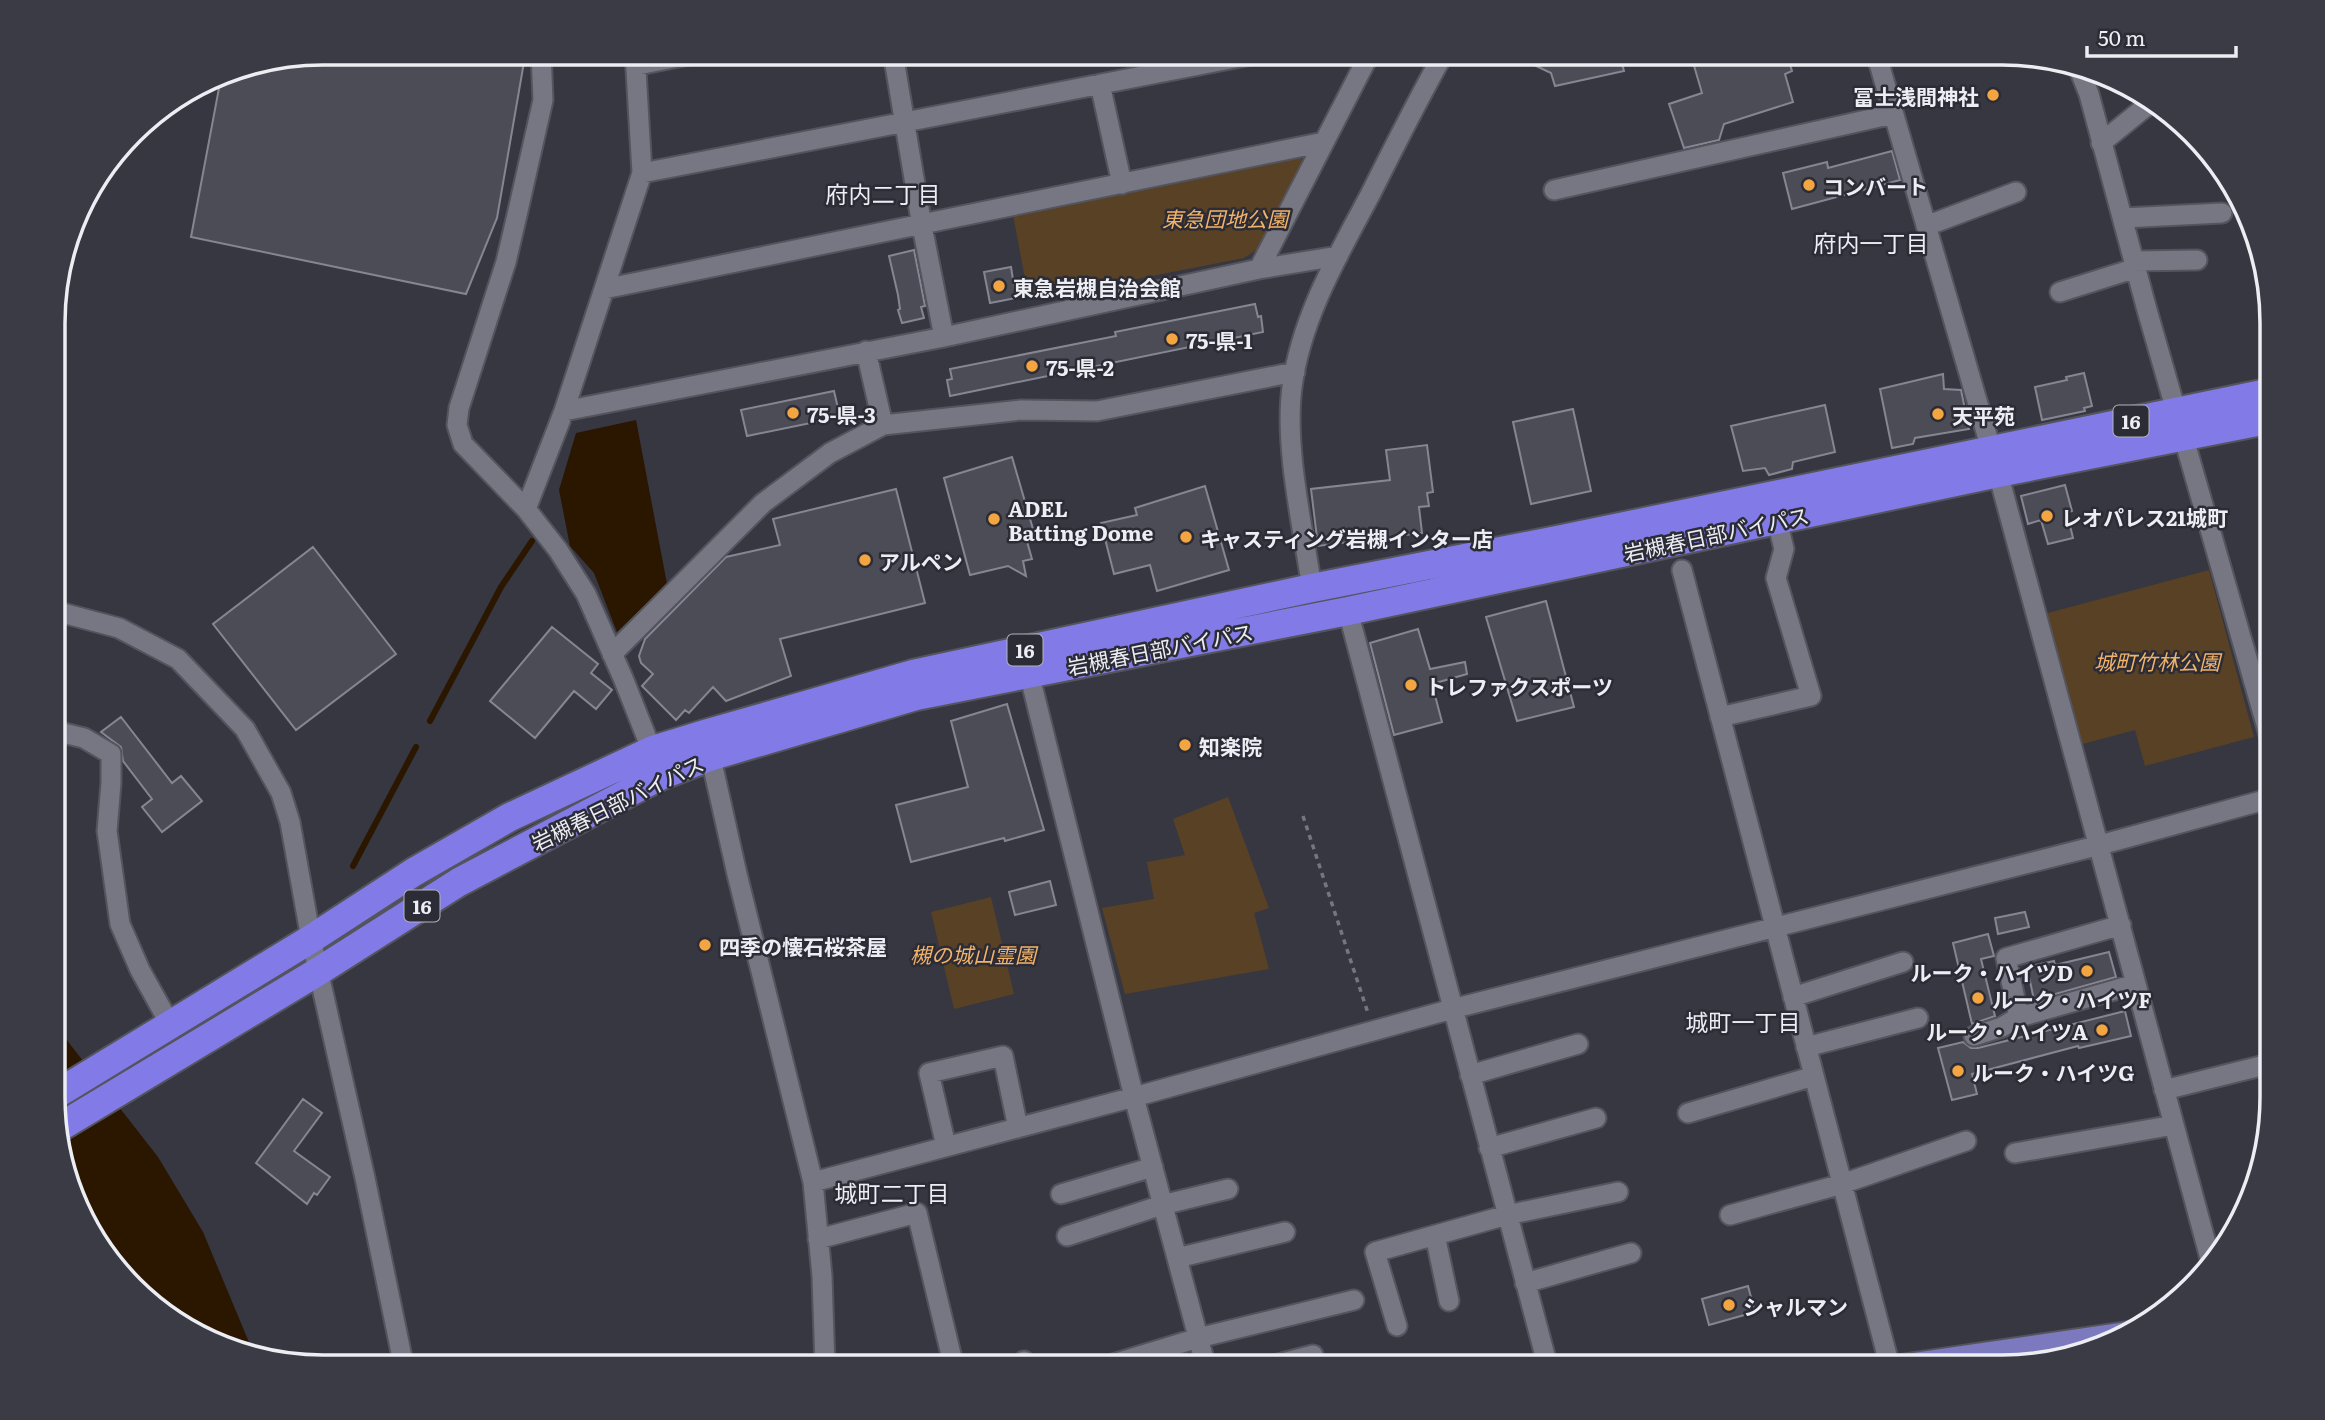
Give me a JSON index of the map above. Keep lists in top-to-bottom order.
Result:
{
  "streets": {
    "highway": ["16", "岩槻春日部バイパス"]
  },
  "districts": [
    "府内二丁目",
    "府内一丁目",
    "城町一丁目",
    "城町二丁目"
  ],
  "parks": ["東急団地公園", "城町竹林公園", "槻の城山霊園"],
  "places": [
    "冨士浅間神社",
    "コンバート",
    "東急岩槻自治会館",
    "75-県-1",
    "75-県-2",
    "75-県-3",
    "天平苑",
    "レオパレス21城町",
    "ADEL Batting Dome",
    "キャスティング岩槻インター店",
    "アルペン",
    "トレファクスポーツ",
    "知楽院",
    "四季の懐石桜茶屋",
    "ルーク・ハイツD",
    "ルーク・ハイツF",
    "ルーク・ハイツA",
    "ルーク・ハイツG",
    "シャルマン"
  ],
  "scale_bar": "50 m"
}
